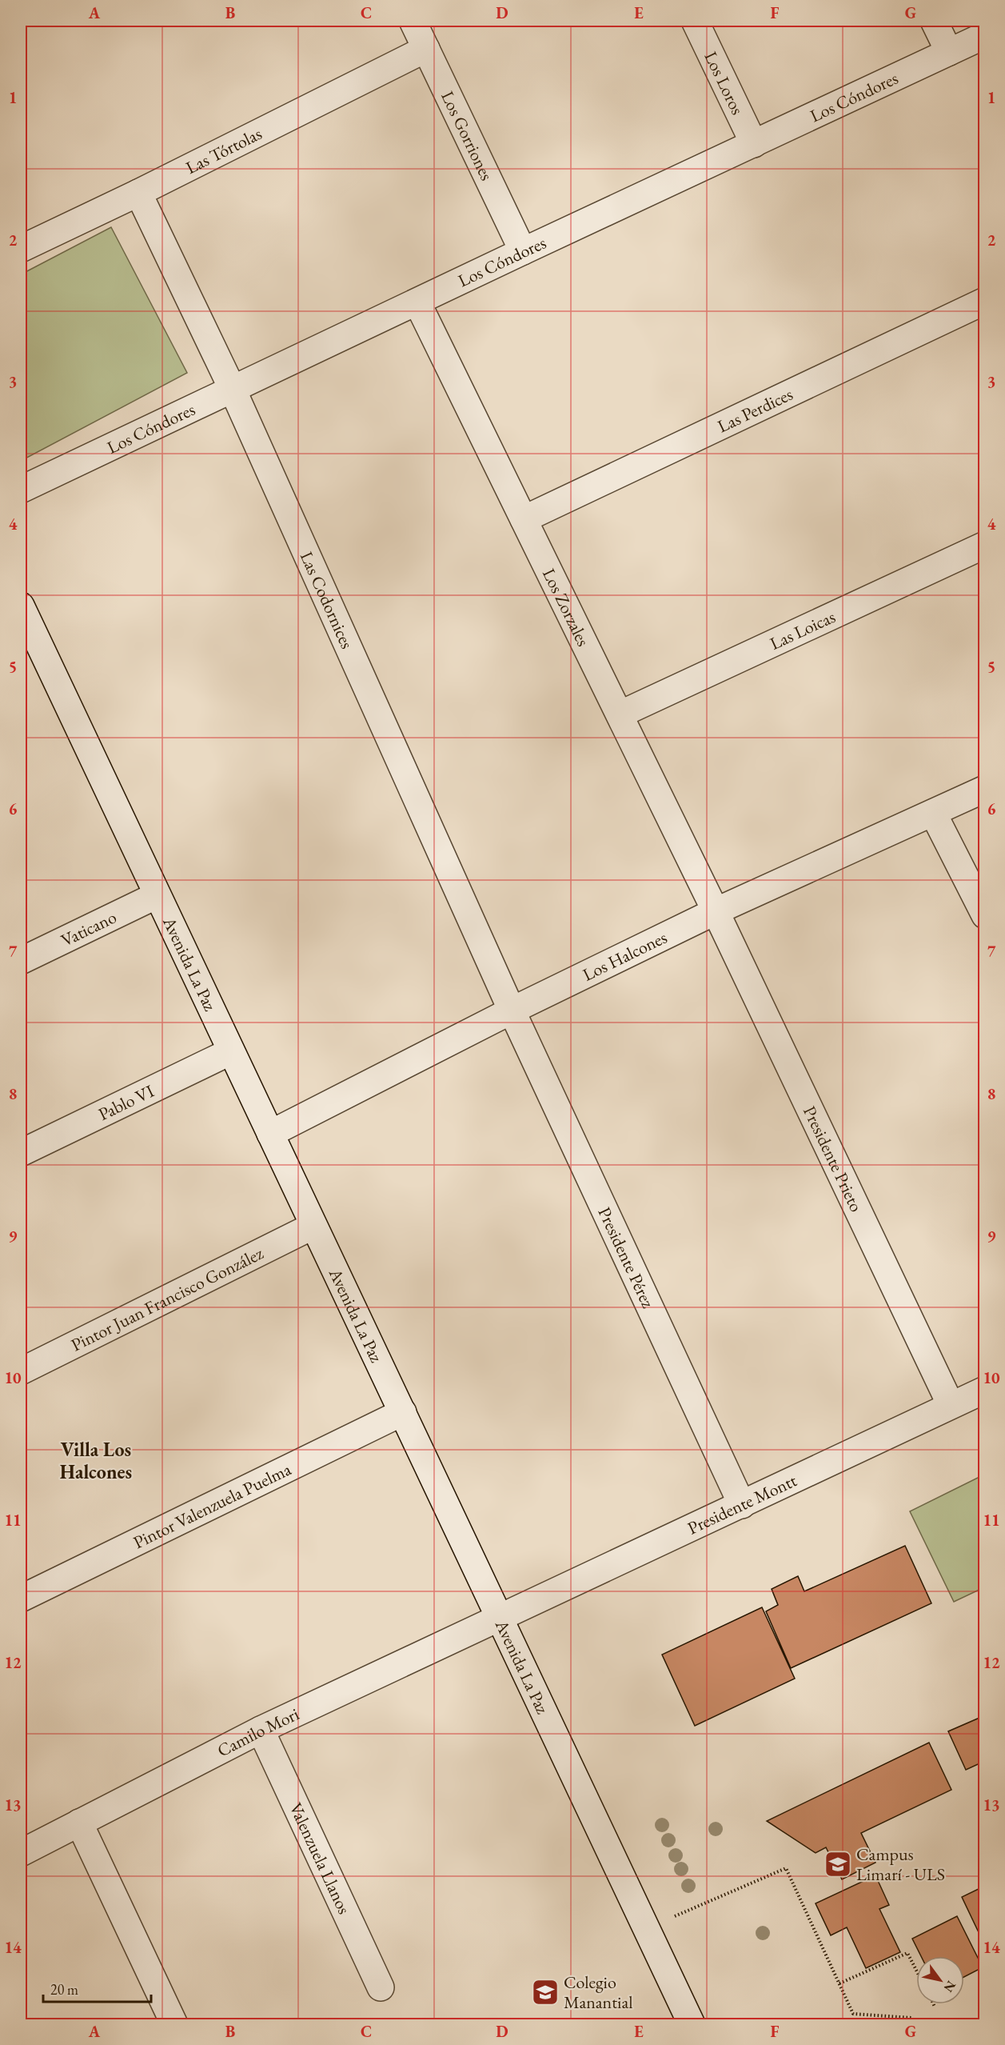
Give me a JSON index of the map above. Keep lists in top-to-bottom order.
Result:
{
  "streets": {
    "street": [
      "Los Loros",
      "Los Cóndores",
      "Los Gorriones",
      "Las Tórtolas",
      "Las Perdices",
      "Las Codornices",
      "Los Zorzales",
      "Las Loicas",
      "Vaticano",
      "Los Halcones",
      "Avenida La Paz",
      "Pablo VI",
      "Presidente Prieto",
      "Presidente Pérez",
      "Pintor Juan Francisco González",
      "Pintor Valenzuela Puelma",
      "Presidente Montt",
      "Camilo Mori",
      "Valenzuela Llanos"
    ]
  },
  "crossings": [
    ["Los Loros", "Los Cóndores"],
    ["Los Cóndores", "Los Gorriones"],
    ["Los Cóndores", "Las Codornices"],
    ["Los Cóndores", "Los Zorzales"],
    ["Los Gorriones", "Las Tórtolas"],
    ["Las Tórtolas", "Las Codornices"],
    ["Las Perdices", "Los Zorzales"],
    ["Las Codornices", "Los Halcones"],
    ["Las Codornices", "Presidente Pérez"],
    ["Los Zorzales", "Las Loicas"],
    ["Los Zorzales", "Los Halcones"],
    ["Los Zorzales", "Presidente Prieto"],
    ["Vaticano", "Avenida La Paz"],
    ["Los Halcones", "Avenida La Paz"],
    ["Los Halcones", "Presidente Prieto"],
    ["Los Halcones", "Presidente Pérez"],
    ["Avenida La Paz", "Pablo VI"],
    ["Avenida La Paz", "Pintor Juan Francisco González"],
    ["Avenida La Paz", "Pintor Valenzuela Puelma"],
    ["Avenida La Paz", "Presidente Montt"],
    ["Avenida La Paz", "Camilo Mori"],
    ["Presidente Prieto", "Presidente Montt"],
    ["Presidente Pérez", "Presidente Montt"],
    ["Presidente Montt", "Camilo Mori"],
    ["Camilo Mori", "Valenzuela Llanos"]
  ],
  "districts": ["Villa Los Halcones"],
  "places": {
    "school or university": ["Campus Limarí - ULS", "Colegio Manantial"]
  },
  "scale_bar": "20 m",
  "north": "bottom right",
  "grid": {
    "columns": [
      "A",
      "B",
      "C",
      "D",
      "E",
      "F",
      "G"
    ],
    "rows": [
      "1",
      "2",
      "3",
      "4",
      "5",
      "6",
      "7",
      "8",
      "9",
      "10",
      "11",
      "12",
      "13",
      "14"
    ]
  }
}
